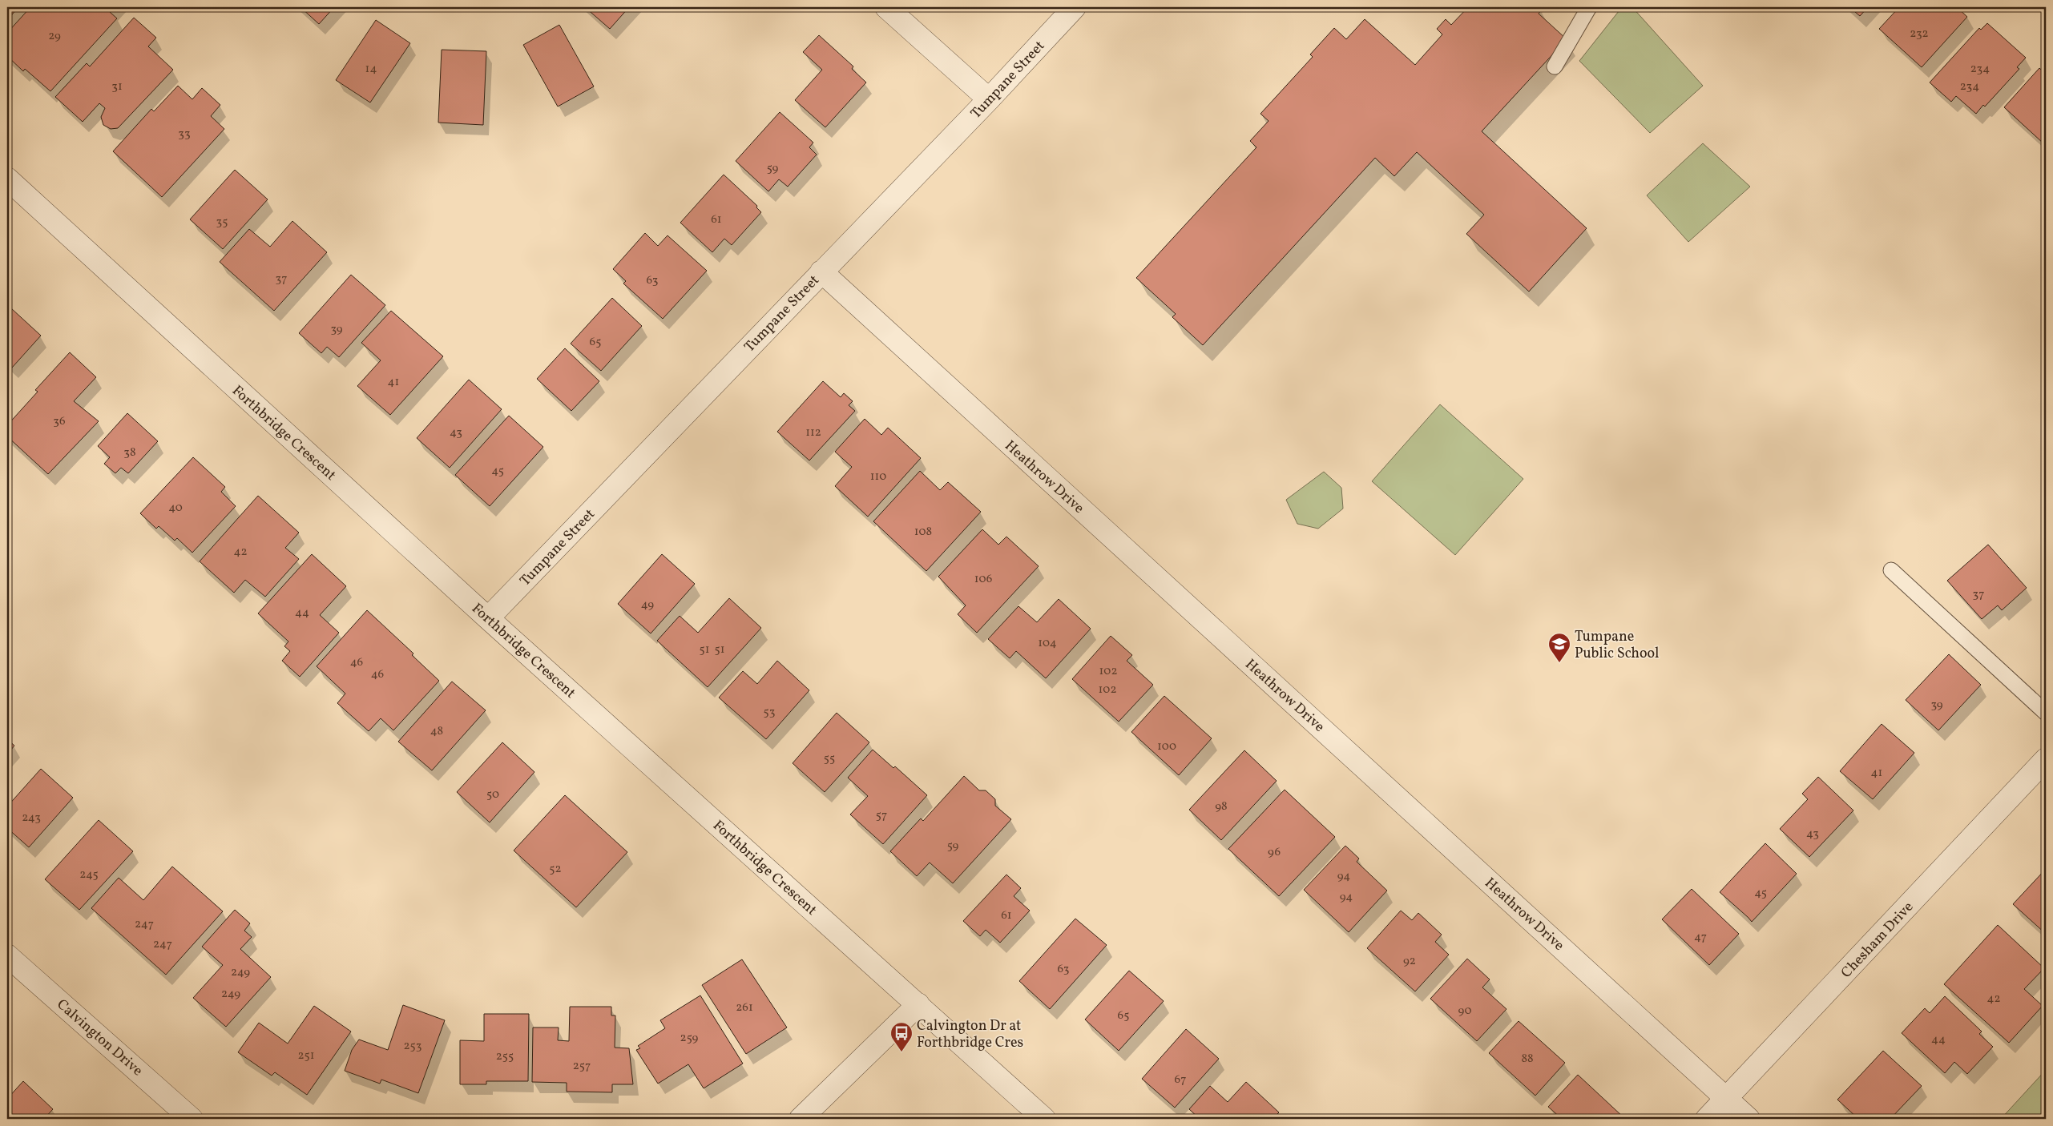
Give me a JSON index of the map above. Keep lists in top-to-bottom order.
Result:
{
  "streets": {
    "street": [
      "Tumpane Street",
      "Forthbridge Crescent",
      "Heathrow Drive",
      "Chesham Drive",
      "Calvington Drive"
    ]
  },
  "crossings": [
    ["Tumpane Street", "Forthbridge Crescent"],
    ["Tumpane Street", "Heathrow Drive"],
    ["Heathrow Drive", "Chesham Drive"]
  ],
  "places": {
    "school or university": ["Tumpane Public School"],
    "bus stop": ["Calvington Dr at Forthbridge Cres"]
  },
  "house_numbers": [
    "232",
    "29",
    "14",
    "234",
    "31",
    "234",
    "33",
    "59",
    "61",
    "35",
    "37",
    "63",
    "39",
    "65",
    "41",
    "36",
    "43",
    "112",
    "38",
    "45",
    "110",
    "40",
    "108",
    "42",
    "106",
    "37",
    "49",
    "44",
    "104",
    "51",
    "51",
    "46",
    "102",
    "46",
    "102",
    "39",
    "53",
    "48",
    "100",
    "55",
    "41",
    "50",
    "98",
    "57",
    "243",
    "43",
    "59",
    "96",
    "52",
    "245",
    "94",
    "45",
    "94",
    "61",
    "247",
    "47",
    "247",
    "92",
    "63",
    "249",
    "249",
    "42",
    "261",
    "90",
    "65",
    "259",
    "44",
    "253",
    "251",
    "255",
    "88",
    "257",
    "67"
  ]
}
